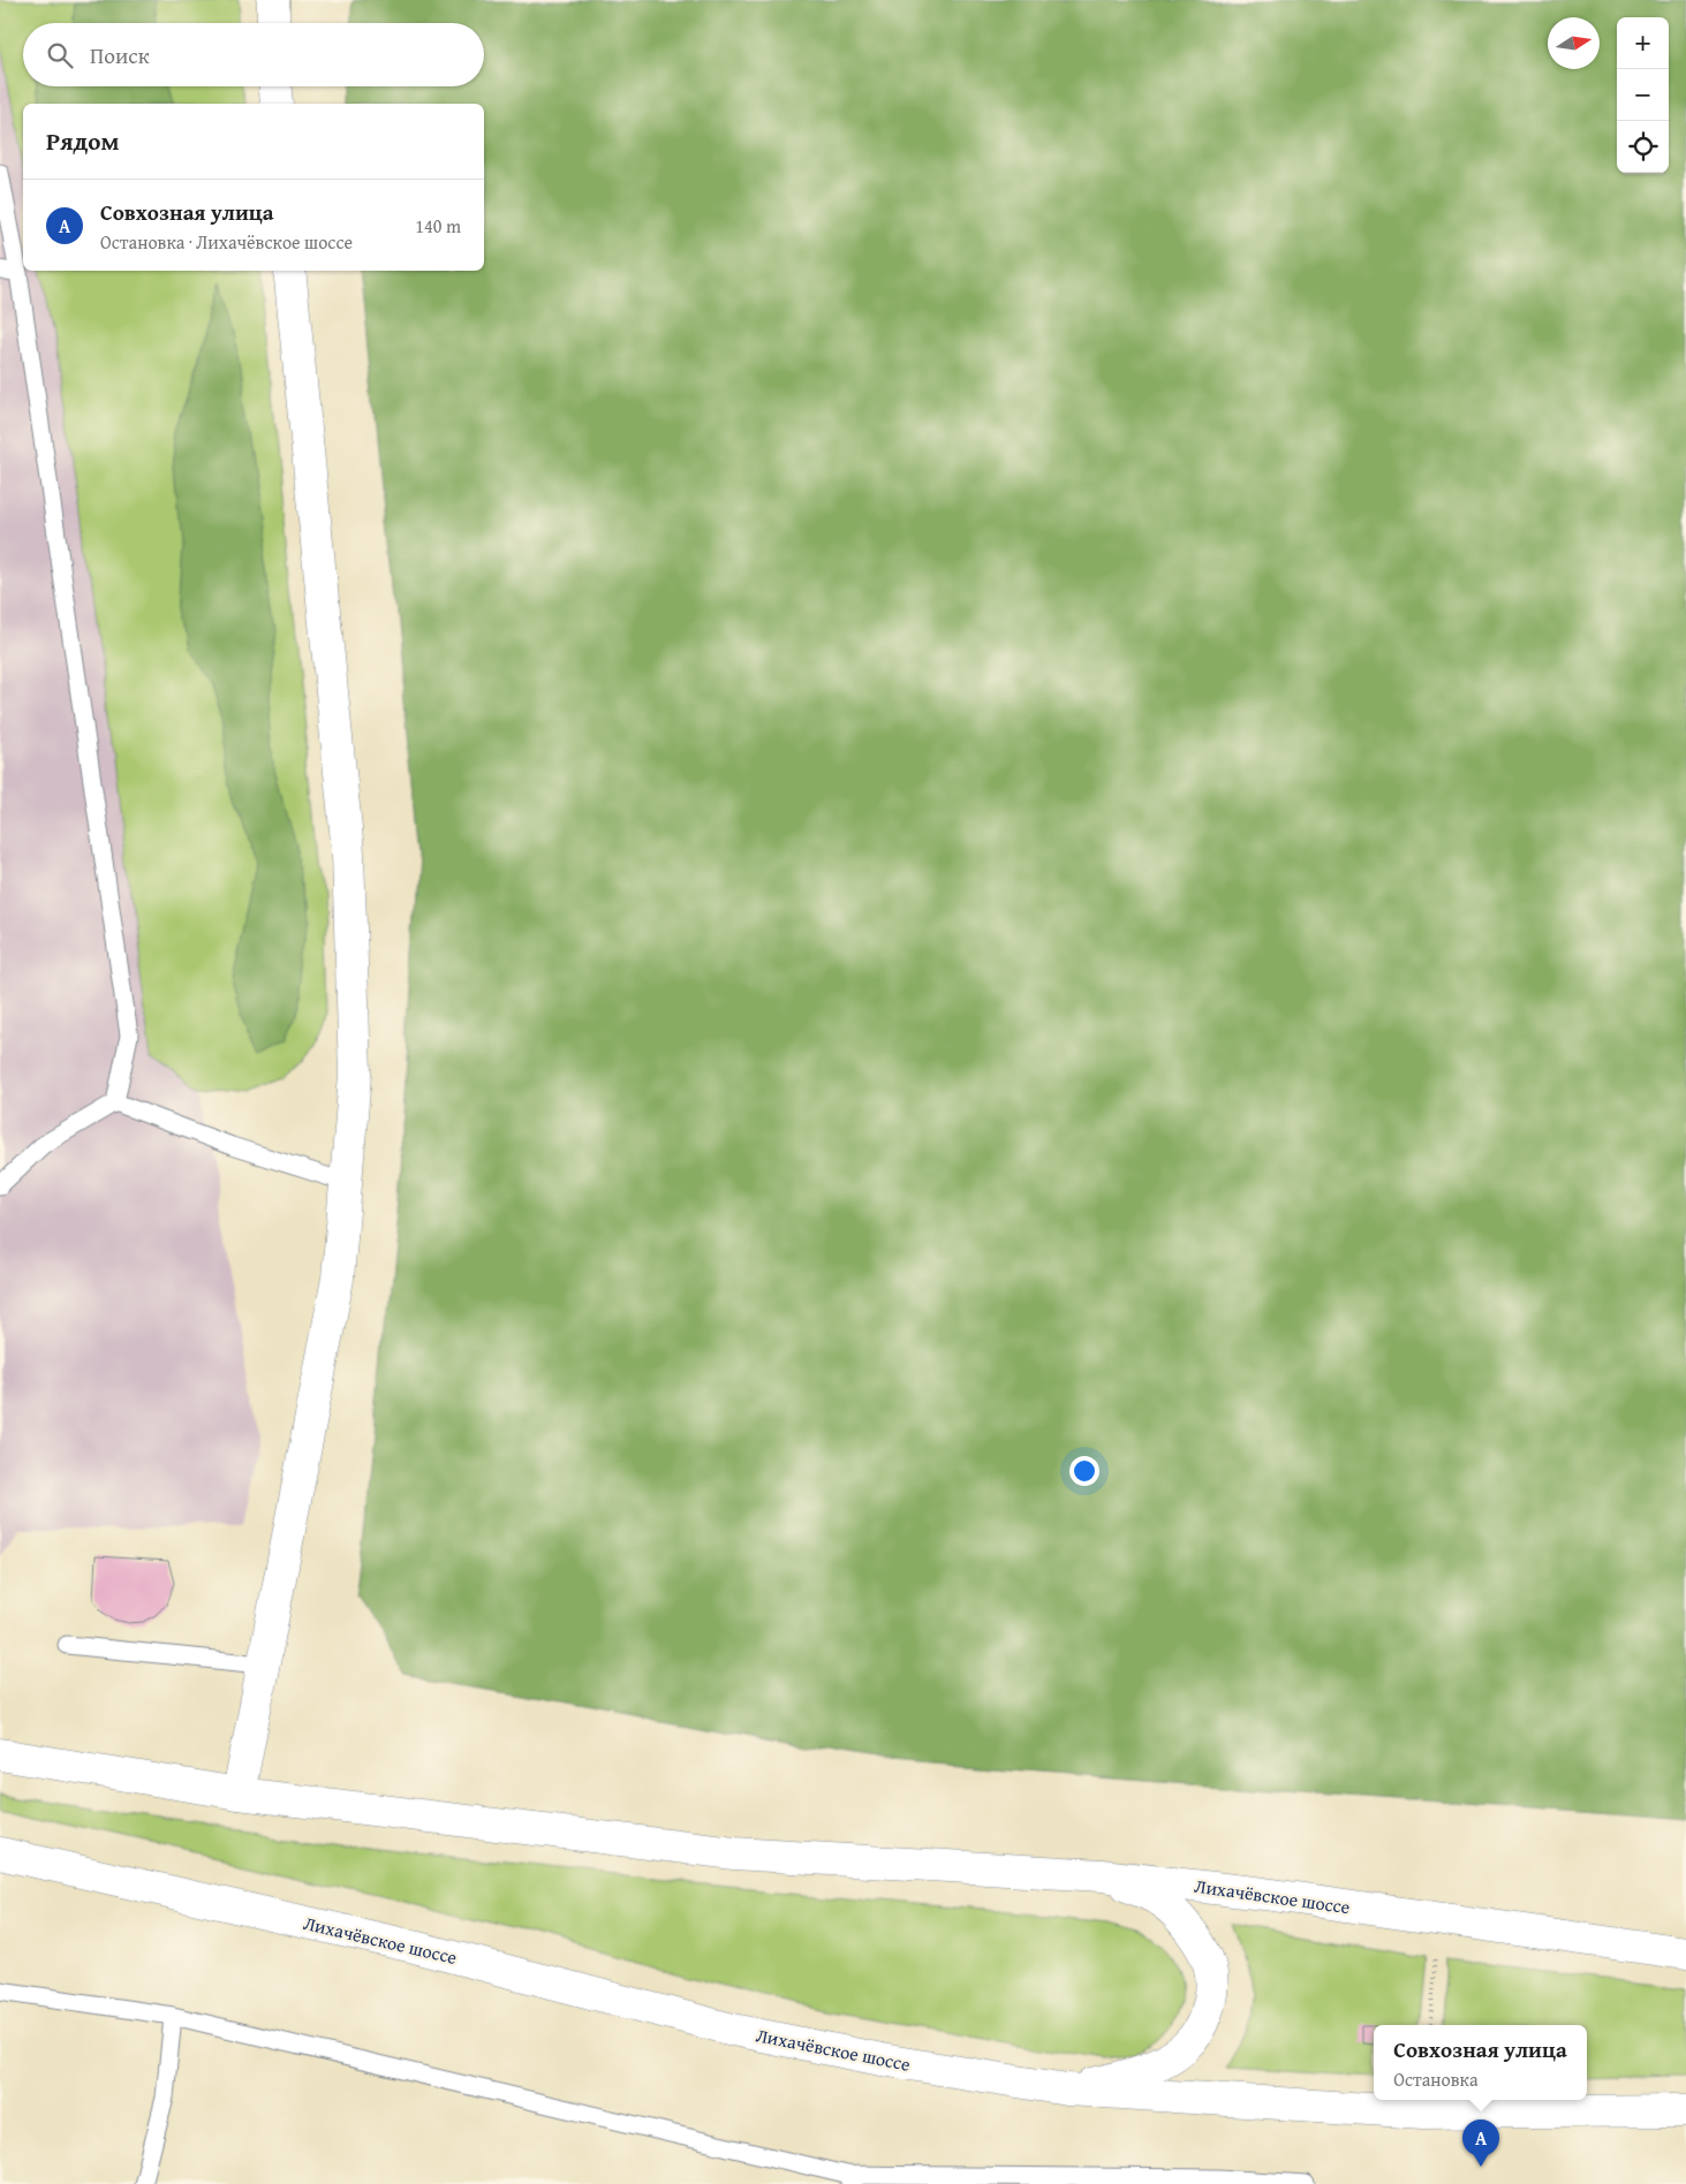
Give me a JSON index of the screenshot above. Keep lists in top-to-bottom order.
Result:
{
  "streets": {
    "main road": ["Лихачёвское шоссе"]
  },
  "north": "right",
  "page": {
    "map_buttons": ["+", "−"],
    "search": "Поиск",
    "heading": "Рядом",
    "list": [
      {
        "mark": "A",
        "name": "Совхозная улица",
        "note": "Остановка · Лихачёвское шоссе",
        "value": "140 m"
      }
    ],
    "popup": ["Совхозная улица", "Остановка"],
    "pins": "A"
  }
}
